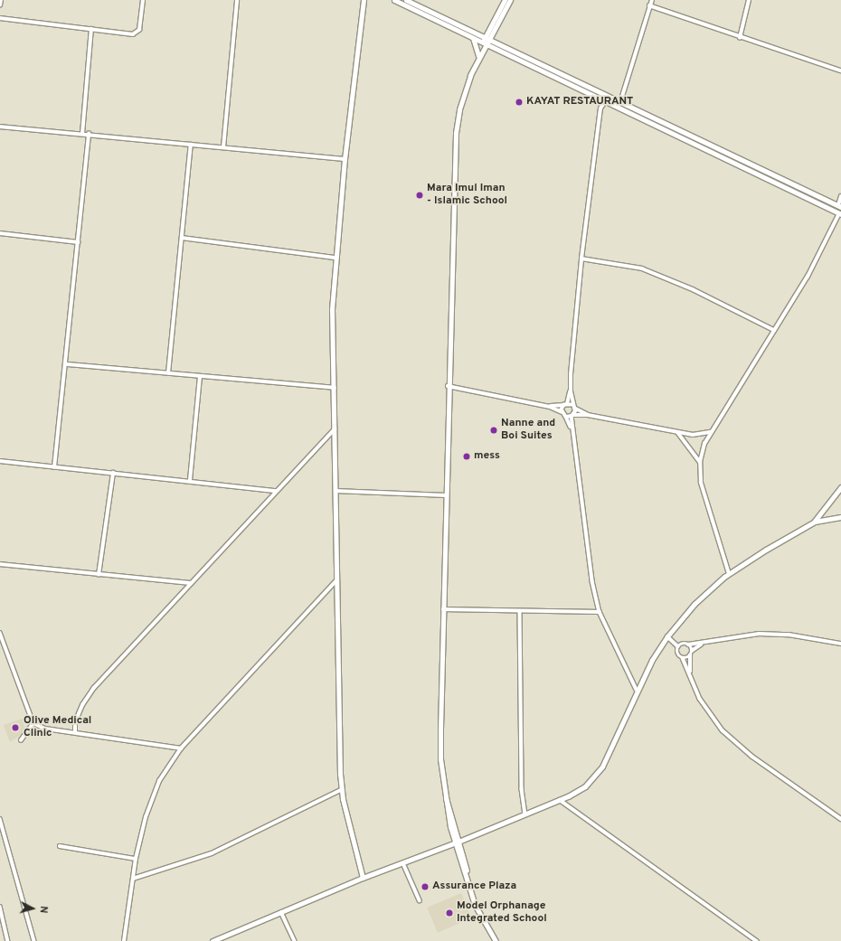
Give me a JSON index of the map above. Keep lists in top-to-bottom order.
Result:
{
  "places": [
    "KAYAT RESTAURANT",
    "Mara Imul Iman - Islamic School",
    "Nanne and Boi Suites",
    "mess",
    "Olive Medical Clinic",
    "Assurance Plaza",
    "Model Orphanage Integrated School"
  ],
  "north": "right"
}
